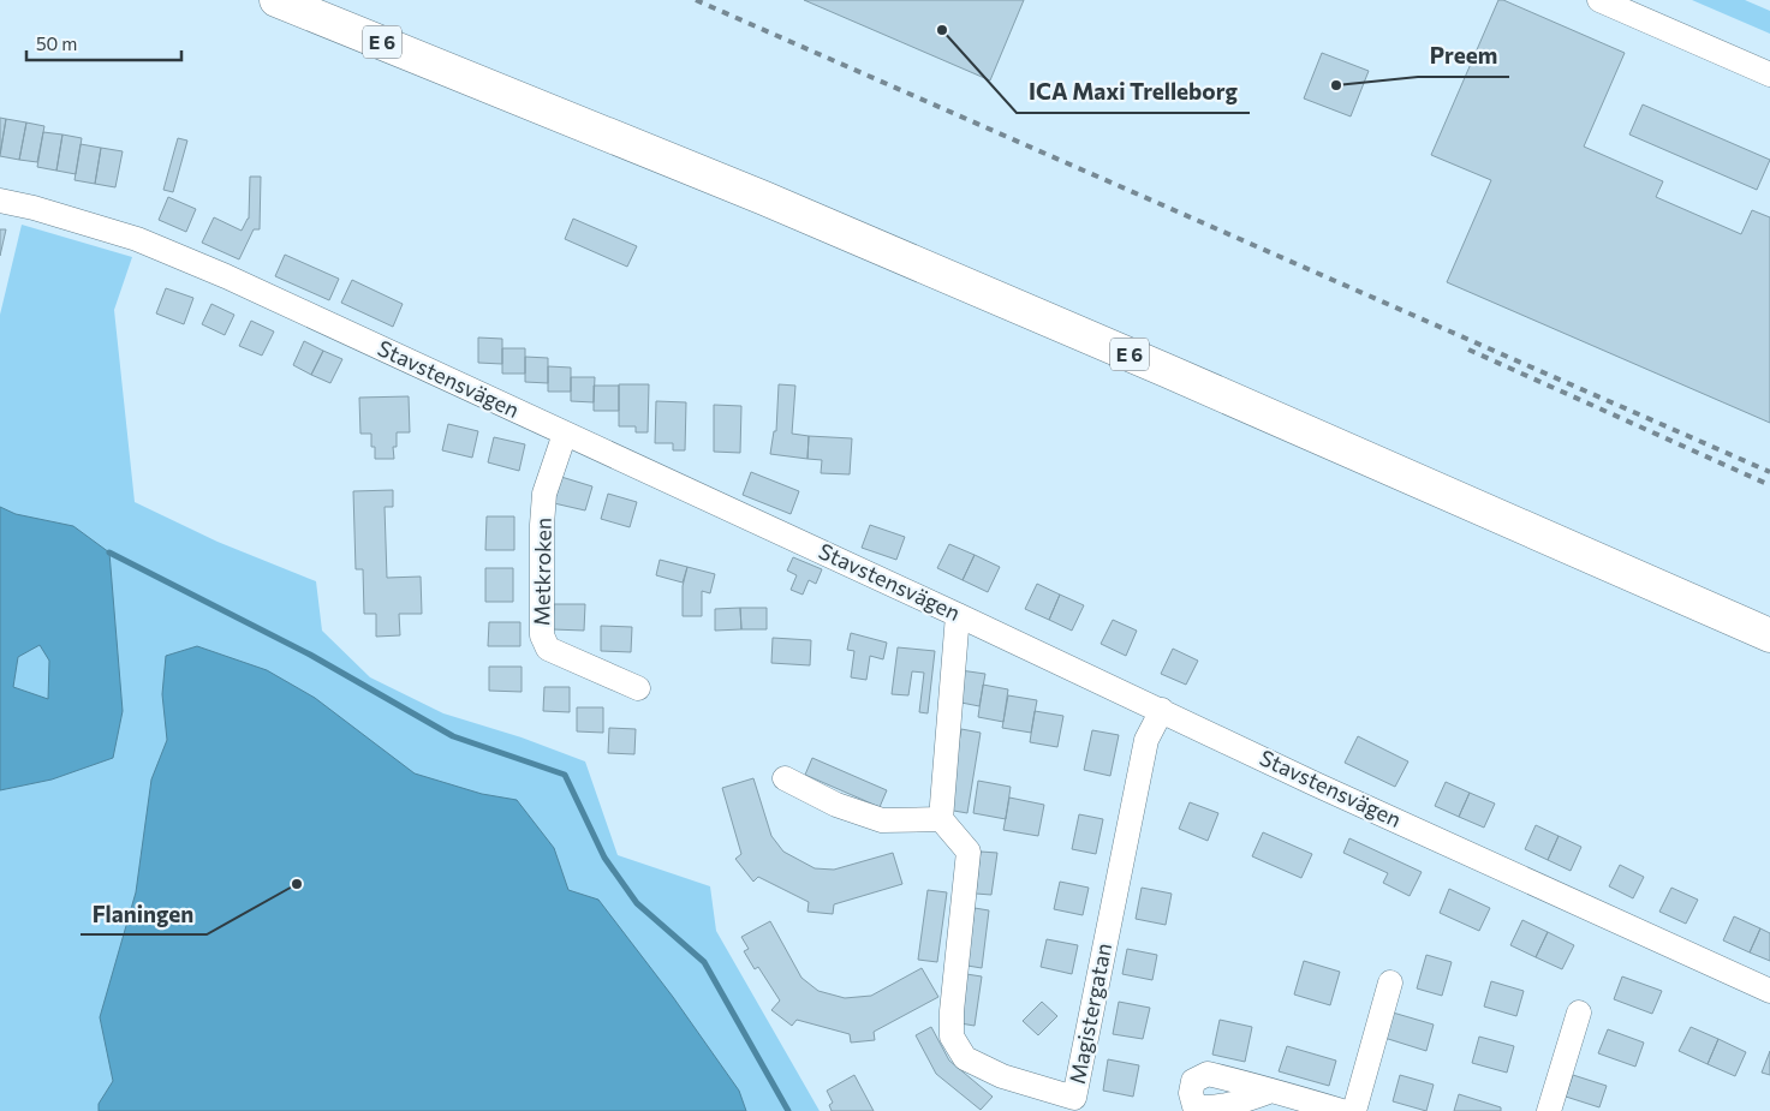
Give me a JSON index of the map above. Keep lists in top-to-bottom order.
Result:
{
  "streets": {
    "highway": ["E 6"],
    "street": ["Stavstensvägen", "Metkroken", "Magistergatan"]
  },
  "crossings": [
    ["Stavstensvägen", "Metkroken"],
    ["Stavstensvägen", "Magistergatan"]
  ],
  "places": ["ICA Maxi Trelleborg", "Preem", "Flaningen"],
  "scale_bar": "50 m"
}
